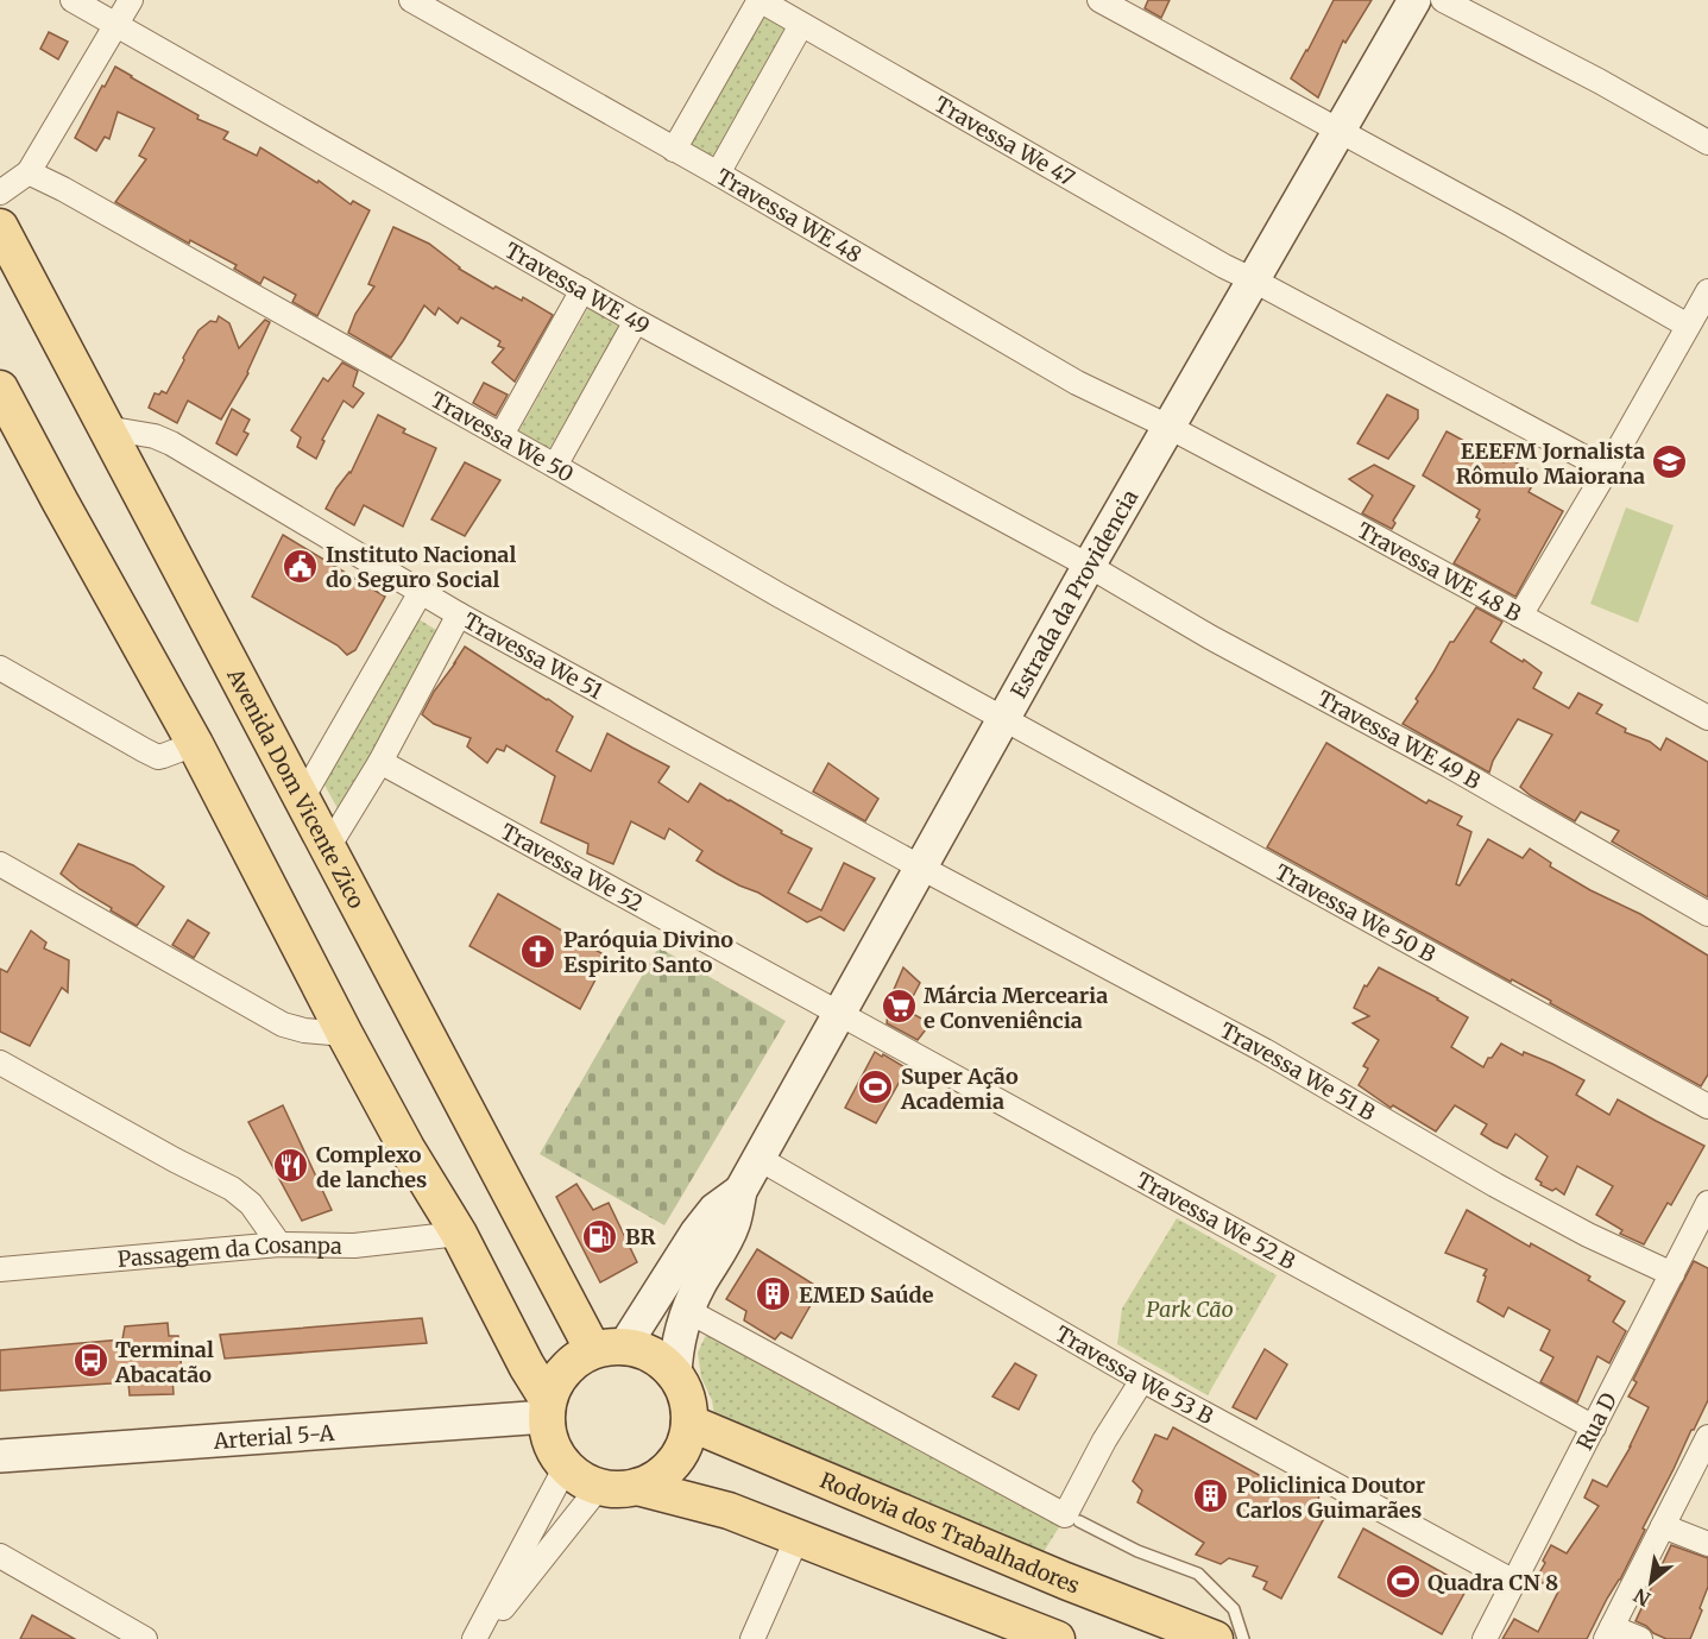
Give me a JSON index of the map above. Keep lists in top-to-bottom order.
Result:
{
  "streets": {
    "main road": [
      "Estrada da Providencia",
      "Avenida Dom Vicente Zico",
      "Arterial 5-A",
      "Rodovia dos Trabalhadores"
    ],
    "street": [
      "Travessa We 47",
      "Travessa WE 48",
      "Travessa WE 49",
      "Travessa We 50",
      "Travessa WE 48 B",
      "Travessa We 51",
      "Travessa WE 49 B",
      "Travessa We 52",
      "Travessa We 50 B",
      "Travessa We 51 B",
      "Travessa We 52 B",
      "Passagem da Cosanpa",
      "Travessa We 53 B",
      "Rua D"
    ]
  },
  "crossings": [
    ["Travessa We 47", "Estrada da Providencia"],
    ["Travessa WE 48", "Travessa WE 48 B"],
    ["Travessa WE 48", "Estrada da Providencia"],
    ["Travessa WE 49", "Estrada da Providencia"],
    ["Travessa WE 49", "Travessa WE 49 B"],
    ["Travessa We 50", "Estrada da Providencia"],
    ["Travessa We 50", "Travessa We 50 B"],
    ["Travessa WE 48 B", "Estrada da Providencia"],
    ["Estrada da Providencia", "Travessa We 51"],
    ["Estrada da Providencia", "Travessa WE 49 B"],
    ["Estrada da Providencia", "Avenida Dom Vicente Zico"],
    ["Estrada da Providencia", "Travessa We 52"],
    ["Estrada da Providencia", "Travessa We 50 B"],
    ["Estrada da Providencia", "Travessa We 51 B"],
    ["Estrada da Providencia", "Travessa We 52 B"],
    ["Estrada da Providencia", "Travessa We 53 B"],
    ["Estrada da Providencia", "Arterial 5-A"],
    ["Estrada da Providencia", "Rodovia dos Trabalhadores"],
    ["Travessa We 51", "Avenida Dom Vicente Zico"],
    ["Travessa We 51", "Travessa We 51 B"],
    ["Avenida Dom Vicente Zico", "Arterial 5-A"],
    ["Avenida Dom Vicente Zico", "Rodovia dos Trabalhadores"],
    ["Travessa We 52", "Travessa We 52 B"],
    ["Travessa We 51 B", "Rua D"],
    ["Travessa We 52 B", "Rua D"],
    ["Travessa We 53 B", "Rua D"],
    ["Arterial 5-A", "Rodovia dos Trabalhadores"]
  ],
  "parks": ["Park Cão"],
  "places": {
    "school or university": ["EEEFM Jornalista Rômulo Maiorana"],
    "public building": ["Instituto Nacional do Seguro Social"],
    "church": ["Paróquia Divino Espirito Santo"],
    "supermarket": ["Márcia Mercearia e Conveniência"],
    "sports": ["Super Ação Academia", "Quadra CN 8"],
    "restaurant": ["Complexo de lanches"],
    "fuel station": ["BR"],
    "building": ["EMED Saúde", "Policlinica Doutor Carlos Guimarães"],
    "bus stop": ["Terminal Abacatão"]
  },
  "north": "bottom left"
}
